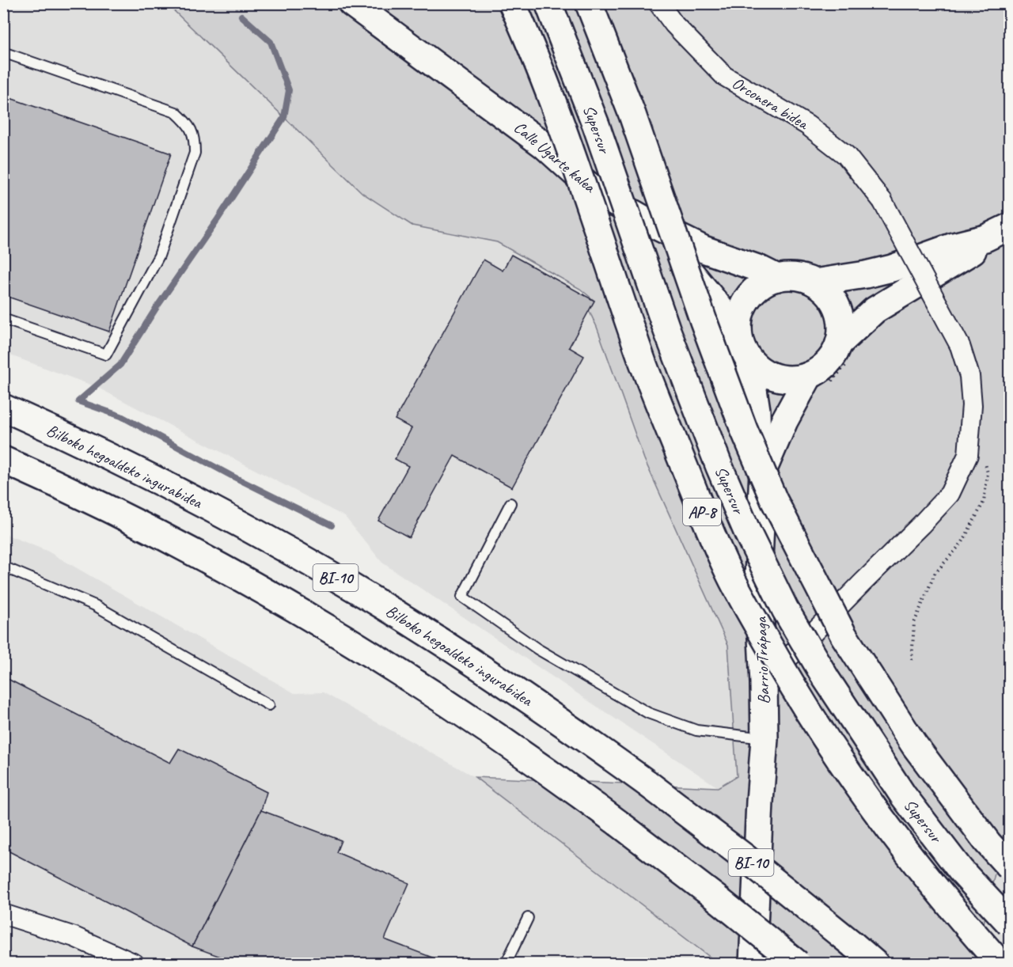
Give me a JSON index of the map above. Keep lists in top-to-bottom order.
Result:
{
  "streets": {
    "main road": [
      "Supersur",
      "Calle Ugarte kalea",
      "Bilboko hegoaldeko ingurabidea",
      "AP-8",
      "BI-10",
      "Barrio Trápaga"
    ],
    "street": ["Orconera bidea"]
  },
  "crossings": [
    ["Orconera bidea", "Barrio Trápaga"],
    ["Calle Ugarte kalea", "Barrio Trápaga"]
  ]
}
